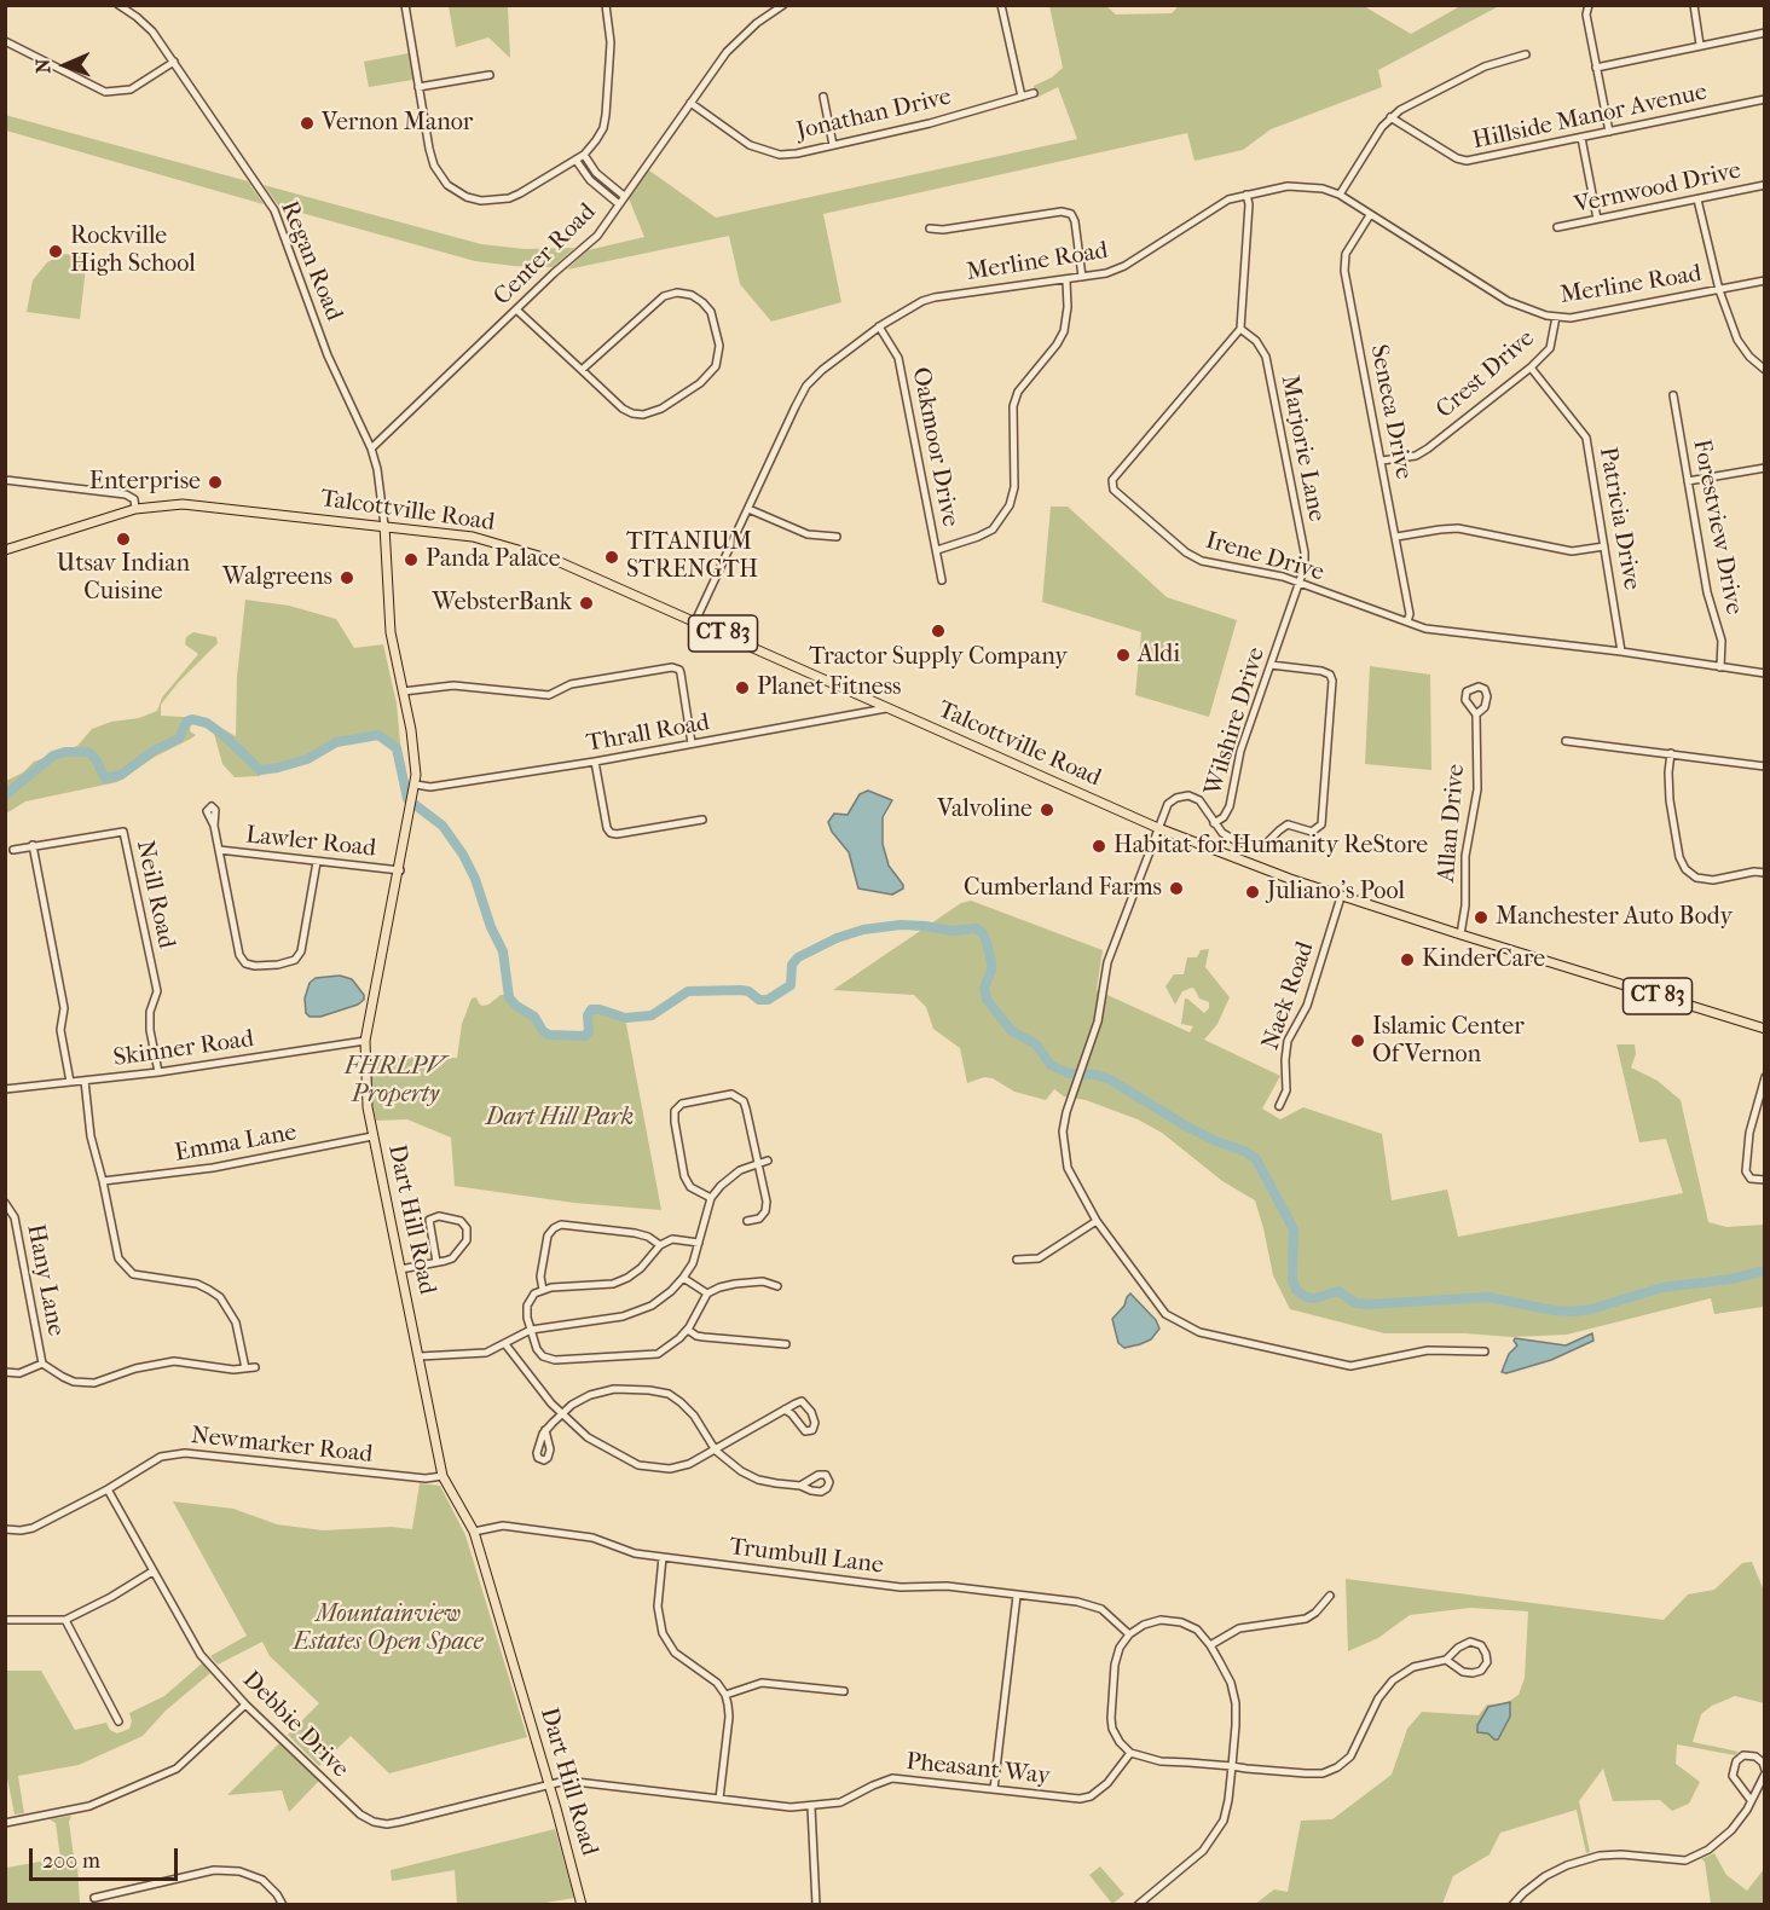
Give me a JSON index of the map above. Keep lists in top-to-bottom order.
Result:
{
  "streets": {
    "main road": ["Talcottville Road", "CT 83", "Dart Hill Road"],
    "street": [
      "Jonathan Drive",
      "Hillside Manor Avenue",
      "Vernwood Drive",
      "Center Road",
      "Regan Road",
      "Merline Road",
      "Crest Drive",
      "Seneca Drive",
      "Oakmoor Drive",
      "Marjorie Lane",
      "Patricia Drive",
      "Forestview Drive",
      "Irene Drive",
      "Wilshire Drive",
      "Thrall Road",
      "Allan Drive",
      "Lawler Road",
      "Neill Road",
      "Naek Road",
      "Skinner Road",
      "Emma Lane",
      "Hany Lane",
      "Newmarker Road",
      "Trumbull Lane",
      "Debbie Drive",
      "Pheasant Way"
    ]
  },
  "crossings": [
    ["Jonathan Drive", "Center Road"],
    ["Center Road", "Regan Road"],
    ["Regan Road", "Talcottville Road"],
    ["Regan Road", "Dart Hill Road"],
    ["Merline Road", "Crest Drive"],
    ["Merline Road", "Seneca Drive"],
    ["Merline Road", "Oakmoor Drive"],
    ["Merline Road", "Talcottville Road"],
    ["Crest Drive", "Seneca Drive"],
    ["Crest Drive", "Patricia Drive"],
    ["Seneca Drive", "Irene Drive"],
    ["Marjorie Lane", "Irene Drive"],
    ["Marjorie Lane", "Wilshire Drive"],
    ["Talcottville Road", "Wilshire Drive"],
    ["Talcottville Road", "Thrall Road"],
    ["Talcottville Road", "Allan Drive"],
    ["Talcottville Road", "Naek Road"],
    ["Talcottville Road", "Dart Hill Road"],
    ["Patricia Drive", "Irene Drive"],
    ["Forestview Drive", "Irene Drive"],
    ["Irene Drive", "Wilshire Drive"],
    ["Thrall Road", "Dart Hill Road"],
    ["Lawler Road", "Dart Hill Road"],
    ["Neill Road", "Skinner Road"],
    ["Skinner Road", "Dart Hill Road"],
    ["Emma Lane", "Dart Hill Road"],
    ["Dart Hill Road", "Newmarker Road"],
    ["Dart Hill Road", "Trumbull Lane"],
    ["Dart Hill Road", "Debbie Drive"],
    ["Dart Hill Road", "Pheasant Way"],
    ["Newmarker Road", "Debbie Drive"],
    ["Trumbull Lane", "Pheasant Way"],
    ["Debbie Drive", "Pheasant Way"]
  ],
  "parks": ["FHRLPV Property", "Dart Hill Park", "Mountainview Estates Open Space"],
  "places": [
    "Vernon Manor",
    "Rockville High School",
    "Enterprise",
    "Utsav Indian Cuisine",
    "TITANIUM STRENGTH",
    "Panda Palace",
    "Walgreens",
    "WebsterBank",
    "Tractor Supply Company",
    "Aldi",
    "Planet Fitness",
    "Valvoline",
    "Habitat for Humanity ReStore",
    "Cumberland Farms",
    "Juliano's Pool",
    "Manchester Auto Body",
    "KinderCare",
    "Islamic Center Of Vernon"
  ],
  "scale_bar": "200 m",
  "north": "left"
}
